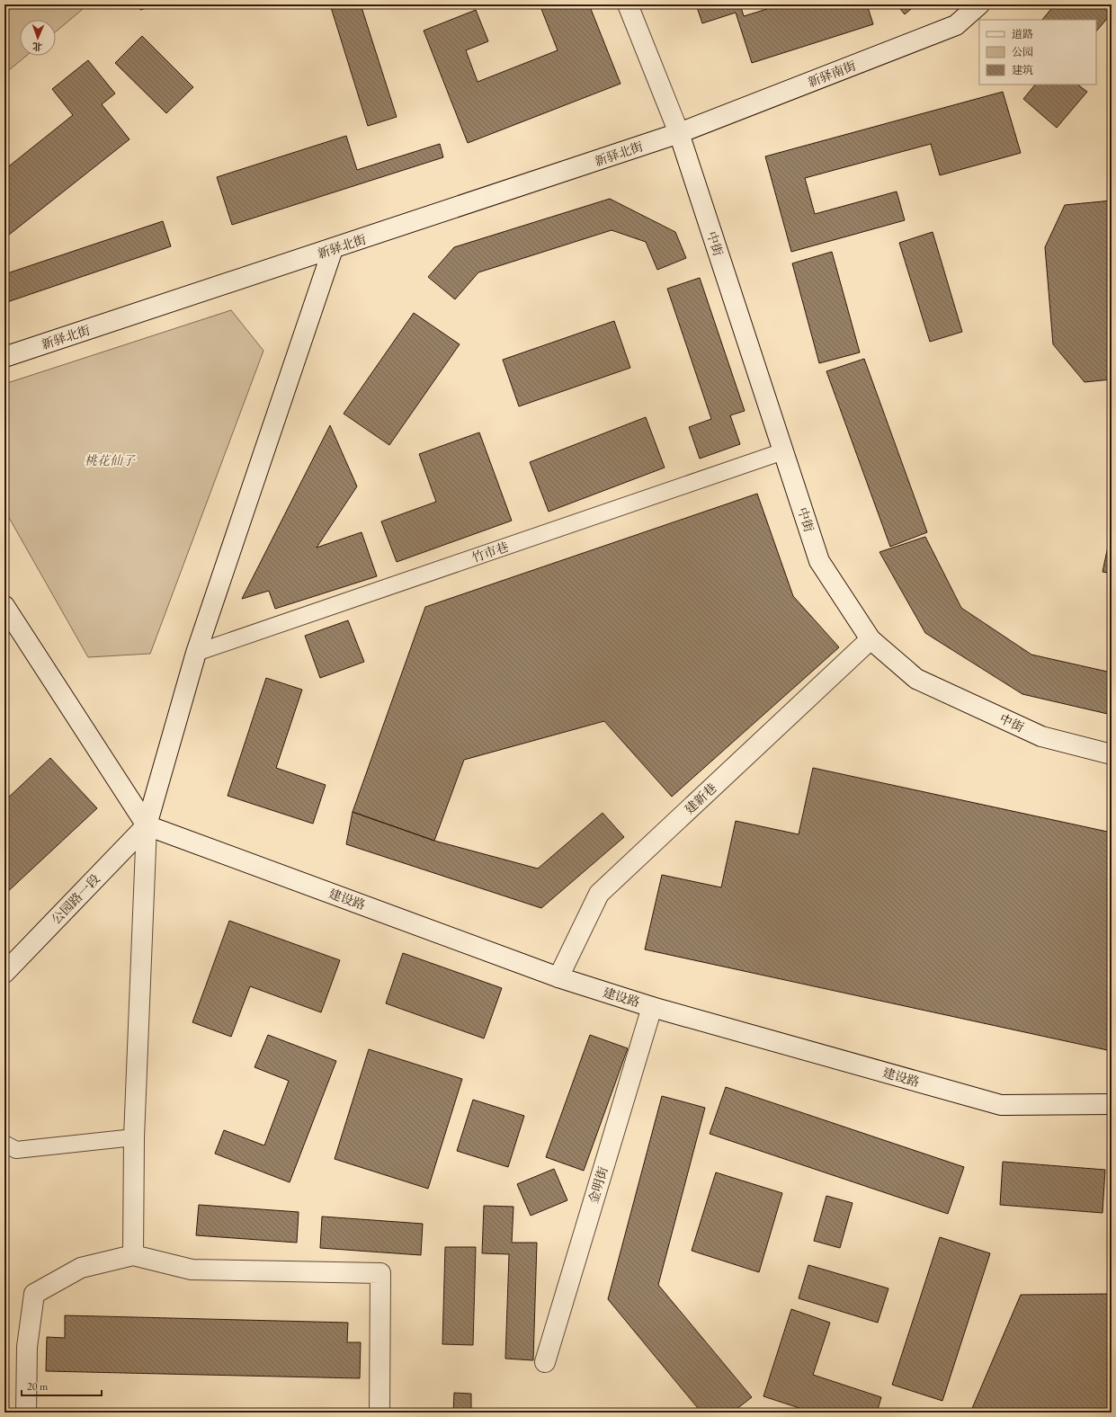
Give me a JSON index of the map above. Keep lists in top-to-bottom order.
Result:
{
  "streets": {
    "street": [
      "新驿南街",
      "新驿北街",
      "中街",
      "建新巷",
      "公园路一段",
      "建设路",
      "金明街"
    ],
    "lane": ["竹市巷"]
  },
  "crossings": [
    ["新驿南街", "新驿北街"],
    ["新驿南街", "中街"],
    ["新驿北街", "中街"],
    ["中街", "竹市巷"],
    ["中街", "建新巷"],
    ["建新巷", "建设路"],
    ["公园路一段", "建设路"],
    ["建设路", "金明街"]
  ],
  "parks": ["桃花仙子"],
  "legend": ["道路", "公园", "建筑"],
  "scale_bar": "20 m",
  "north": "bottom"
}
